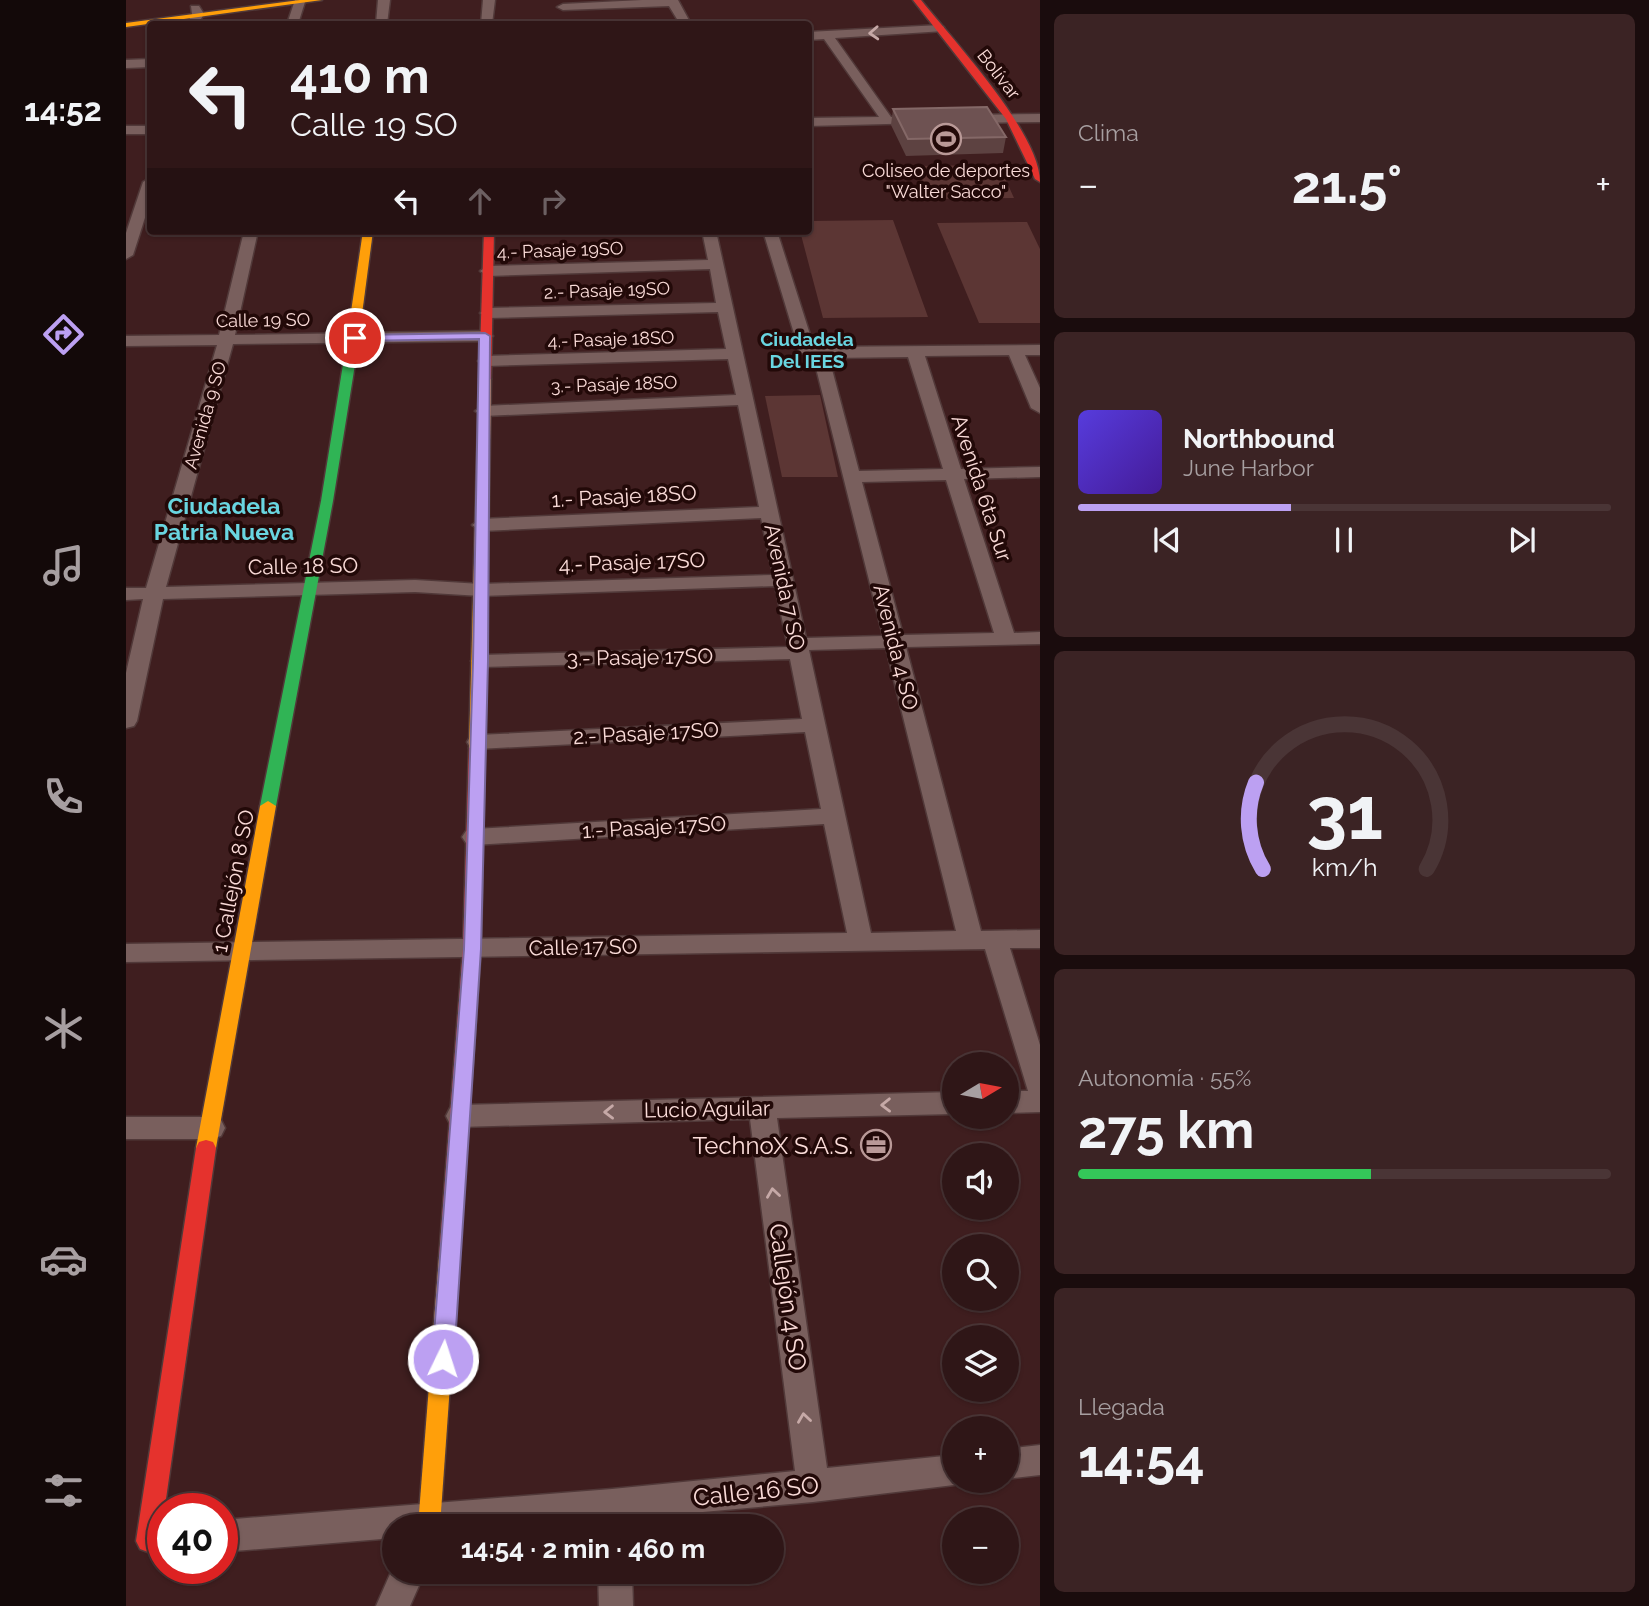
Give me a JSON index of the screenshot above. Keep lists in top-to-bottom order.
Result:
{
  "streets": {
    "street": [
      "Bolívar",
      "4.- Pasaje 19SO",
      "2.- Pasaje 19SO",
      "Calle 19 SO",
      "4.- Pasaje 18SO",
      "3.- Pasaje 18SO",
      "Avenida 9 SO",
      "Avenida 6ta Sur",
      "1.- Pasaje 18SO",
      "4.- Pasaje 17SO",
      "Calle 18 SO",
      "Avenida 7 SO",
      "Avenida 4 SO",
      "3.- Pasaje 17SO",
      "2.- Pasaje 17SO",
      "1.- Pasaje 17SO",
      "1 Callejón 8 SO",
      "Calle 17 SO",
      "Lucio Aguilar",
      "Callejón 4 SO",
      "Calle 16 SO"
    ]
  },
  "crossings": [
    ["4.- Pasaje 19SO", "Avenida 7 SO"],
    ["2.- Pasaje 19SO", "Avenida 7 SO"],
    ["Calle 19 SO", "Avenida 9 SO"],
    ["Calle 19 SO", "1 Callejón 8 SO"],
    ["4.- Pasaje 18SO", "Avenida 7 SO"],
    ["3.- Pasaje 18SO", "Avenida 7 SO"],
    ["Avenida 9 SO", "Calle 18 SO"],
    ["Avenida 6ta Sur", "3.- Pasaje 17SO"],
    ["1.- Pasaje 18SO", "Avenida 7 SO"],
    ["4.- Pasaje 17SO", "Calle 18 SO"],
    ["4.- Pasaje 17SO", "Avenida 7 SO"],
    ["Calle 18 SO", "1 Callejón 8 SO"],
    ["Avenida 7 SO", "3.- Pasaje 17SO"],
    ["Avenida 7 SO", "2.- Pasaje 17SO"],
    ["Avenida 7 SO", "1.- Pasaje 17SO"],
    ["Avenida 7 SO", "Calle 17 SO"],
    ["Avenida 4 SO", "3.- Pasaje 17SO"],
    ["Avenida 4 SO", "Calle 17 SO"],
    ["1 Callejón 8 SO", "Calle 17 SO"],
    ["Lucio Aguilar", "Callejón 4 SO"],
    ["Callejón 4 SO", "Calle 16 SO"]
  ],
  "one_way": ["Lucio Aguilar", "Callejón 4 SO"],
  "districts": ["Ciudadela Del IEES", "Ciudadela Patria Nueva"],
  "places": {
    "sports": ["Coliseo de deportes \"Walter Sacco\""],
    "office": ["TechnoX S.A.S."]
  },
  "north": "right",
  "page": {
    "tabs": "14:52",
    "tile": [
      "Clima",
      ["Autonomía · 55%", "275 km"],
      ["Llegada", "14:54"]
    ],
    "turn": ["410 m", "Calle 19 SO"],
    "heat": ["−", "21.5°", "+"],
    "song": ["Northbound", "June Harbor"],
    "map_buttons": ["+", "−"],
    "limit": "40",
    "trip": "14:54 · 2 min · 460 m",
    "gauge": ["31", "km/h"]
  }
}
